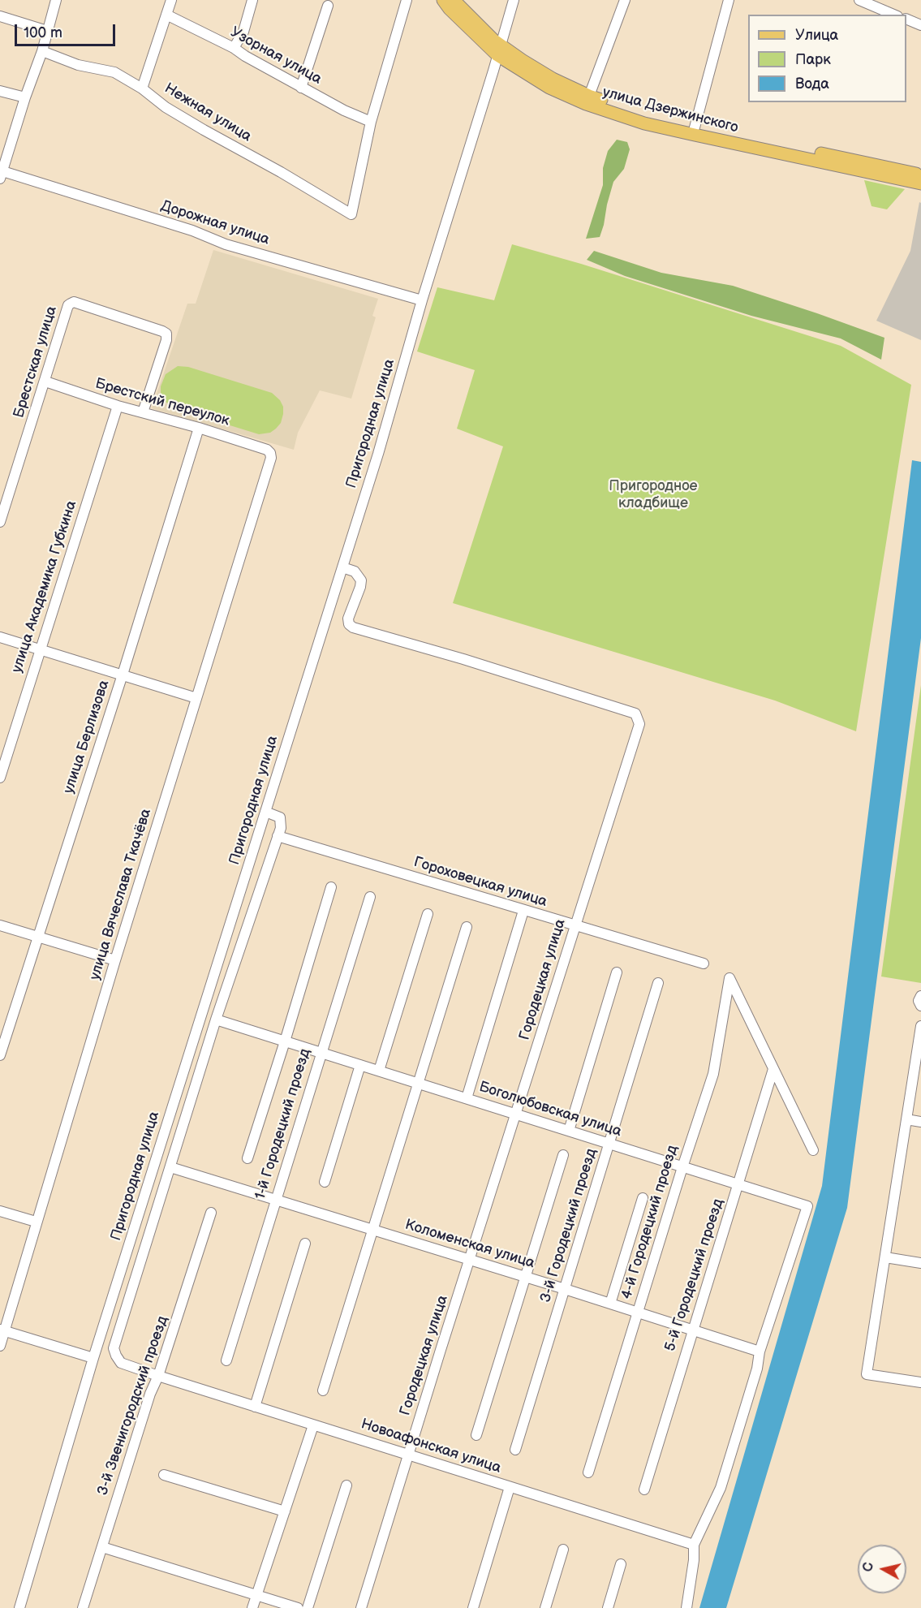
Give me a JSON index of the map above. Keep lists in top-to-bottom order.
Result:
{
  "streets": {
    "main road": ["улица Дзержинского"],
    "street": [
      "Узорная улица",
      "Нежная улица",
      "Дорожная улица",
      "Брестская улица",
      "Брестский переулок",
      "Пригородная улица",
      "улица Академика Губкина",
      "улица Берлизова",
      "Гороховецкая улица",
      "улица Вячеслава Ткачёва",
      "Городецкая улица",
      "Боголюбовская улица",
      "1-й Городецкий проезд",
      "4-й Городецкий проезд",
      "3-й Городецкий проезд",
      "Коломенская улица",
      "5-й Городецкий проезд",
      "3-й Звенигородский проезд",
      "Новоафонская улица"
    ]
  },
  "crossings": [
    ["Узорная улица", "Нежная улица"],
    ["улица Дзержинского", "Пригородная улица"],
    ["Дорожная улица", "Пригородная улица"],
    ["Брестская улица", "Брестский переулок"],
    ["Брестский переулок", "улица Академика Губкина"],
    ["Брестский переулок", "улица Берлизова"],
    ["Брестский переулок", "улица Вячеслава Ткачёва"],
    ["Пригородная улица", "Городецкая улица"],
    ["Гороховецкая улица", "Городецкая улица"],
    ["Гороховецкая улица", "Новоафонская улица"],
    ["Городецкая улица", "Боголюбовская улица"],
    ["Городецкая улица", "Коломенская улица"],
    ["Городецкая улица", "Новоафонская улица"],
    ["Боголюбовская улица", "1-й Городецкий проезд"],
    ["Боголюбовская улица", "4-й Городецкий проезд"],
    ["Боголюбовская улица", "3-й Городецкий проезд"],
    ["Боголюбовская улица", "Коломенская улица"],
    ["Боголюбовская улица", "5-й Городецкий проезд"],
    ["Боголюбовская улица", "Новоафонская улица"],
    ["1-й Городецкий проезд", "Коломенская улица"],
    ["4-й Городецкий проезд", "Коломенская улица"],
    ["4-й Городецкий проезд", "5-й Городецкий проезд"],
    ["3-й Городецкий проезд", "Коломенская улица"],
    ["Коломенская улица", "5-й Городецкий проезд"],
    ["Коломенская улица", "Новоафонская улица"],
    ["3-й Звенигородский проезд", "Новоафонская улица"]
  ],
  "parks": ["Пригородное кладбище"],
  "legend": ["Улица", "Парк", "Вода"],
  "scale_bar": "100 m",
  "north": "left"
}
